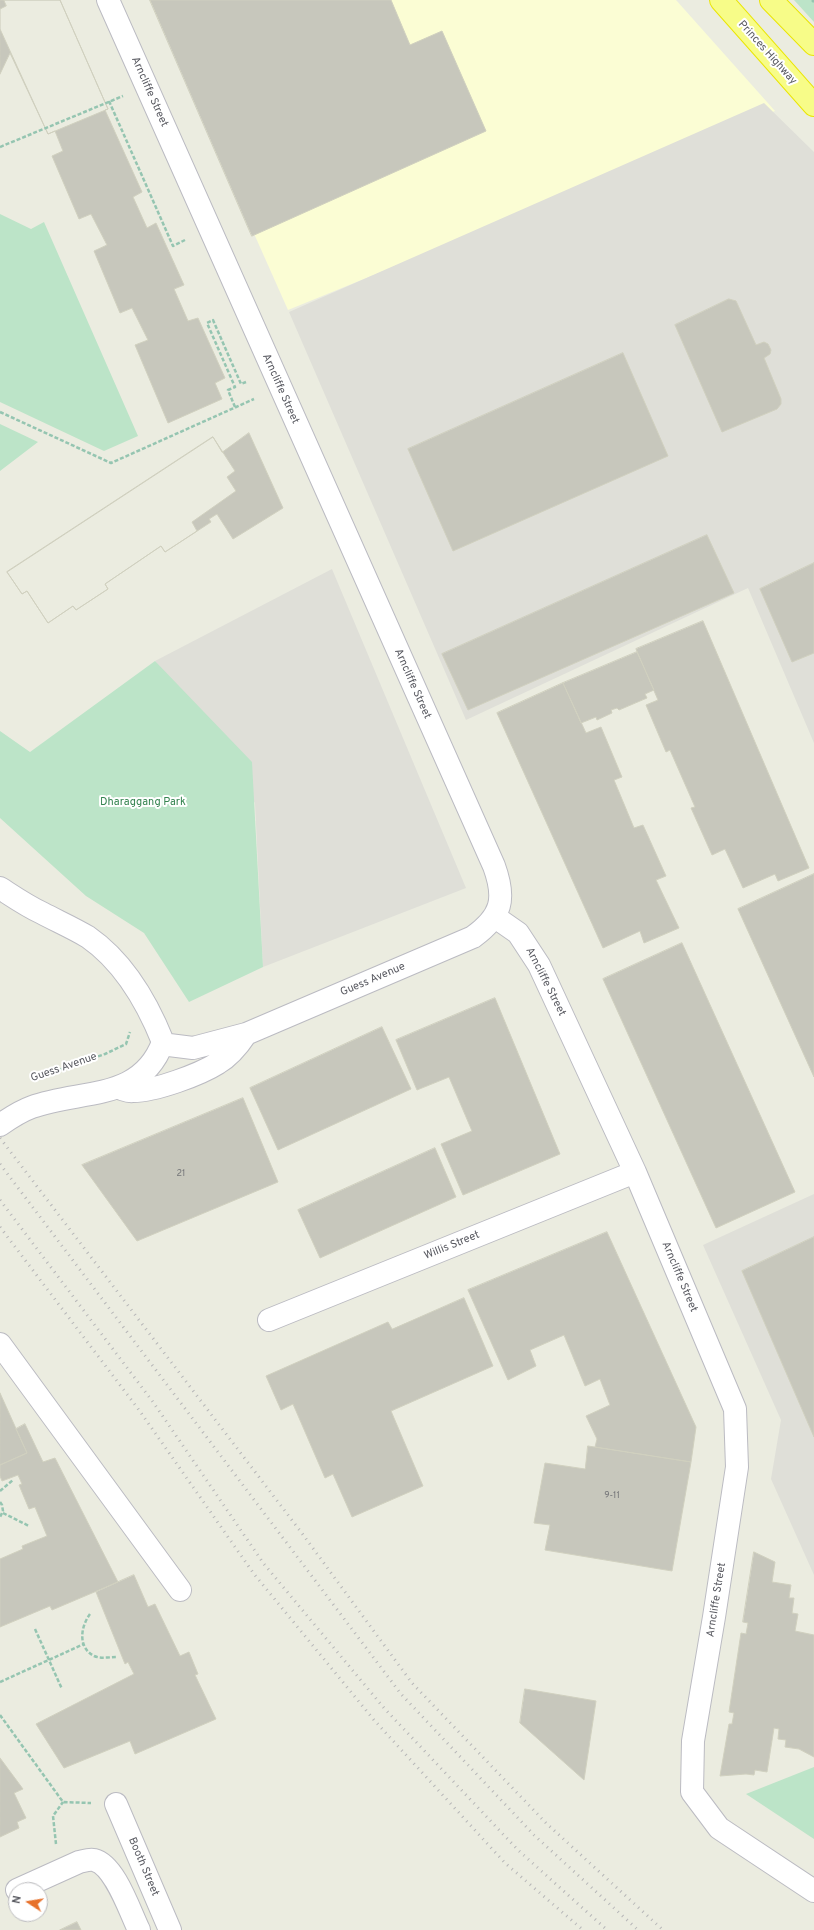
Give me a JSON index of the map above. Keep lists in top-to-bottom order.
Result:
{
  "streets": {
    "highway": ["Princes Highway"],
    "street": [
      "Arncliffe Street",
      "Guess Avenue",
      "Willis Street",
      "Booth Street"
    ]
  },
  "crossings": [
    ["Arncliffe Street", "Guess Avenue"],
    ["Arncliffe Street", "Willis Street"]
  ],
  "parks": ["Dharaggang Park"],
  "house_numbers": ["21", "9-11"],
  "north": "left"
}
